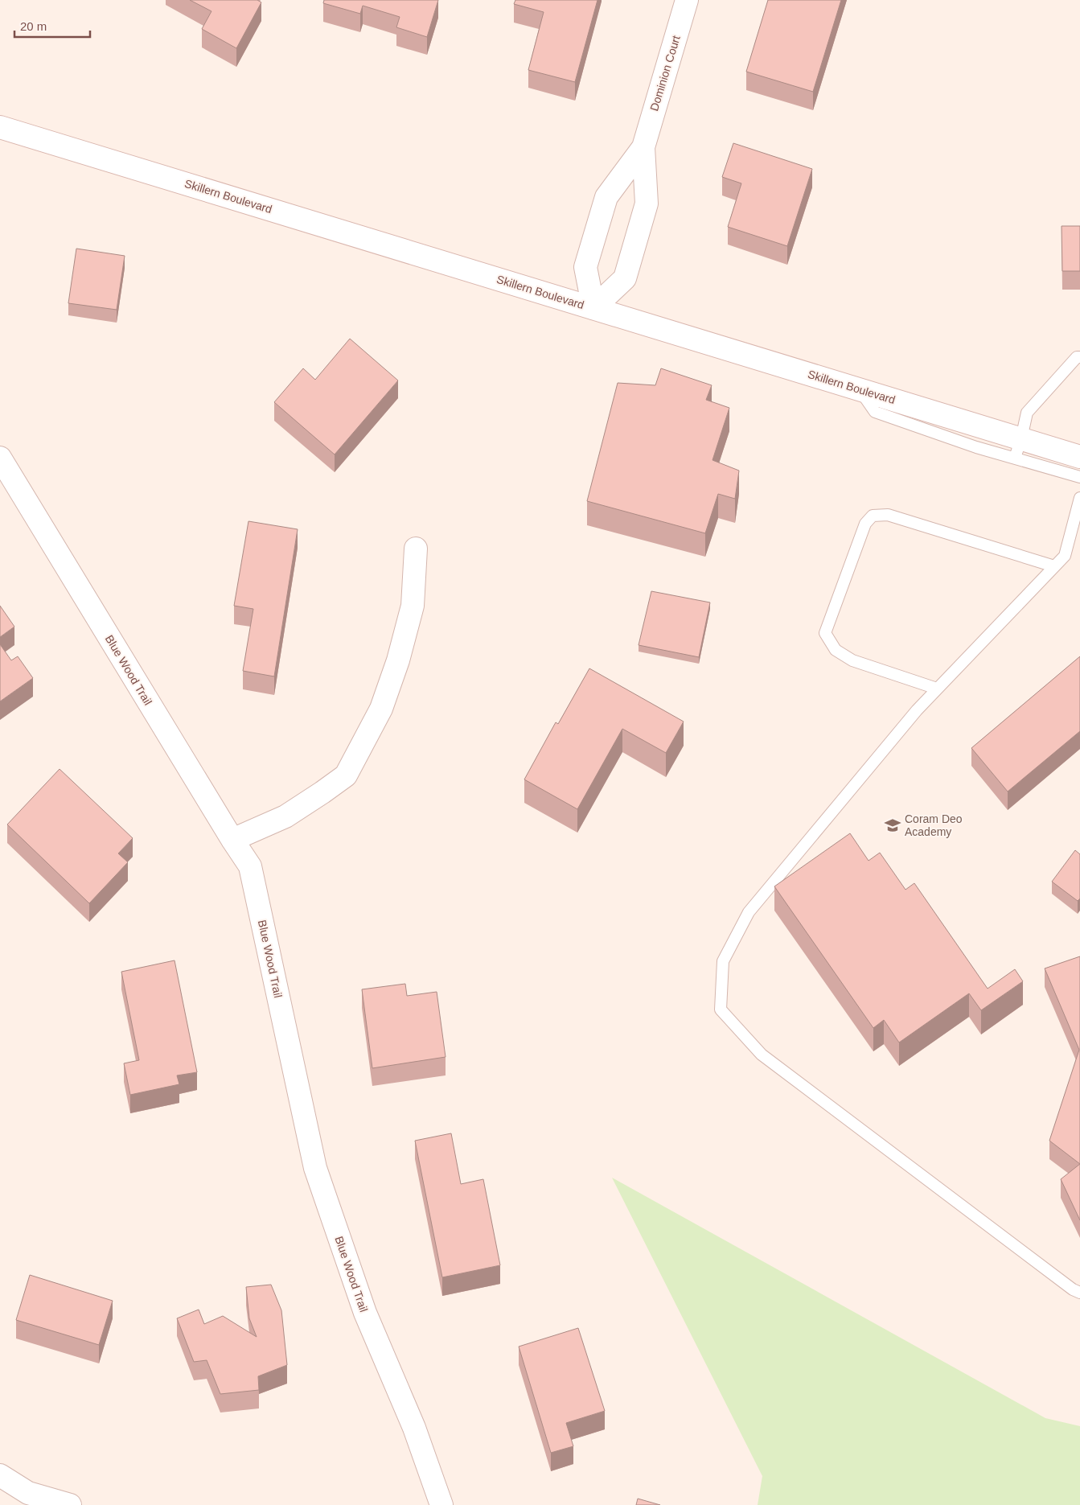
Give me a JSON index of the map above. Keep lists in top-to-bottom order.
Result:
{
  "streets": {
    "street": ["Dominion Court", "Skillern Boulevard", "Blue Wood Trail"]
  },
  "crossings": [
    ["Dominion Court", "Skillern Boulevard"]
  ],
  "places": {
    "school or university": ["Coram Deo Academy"]
  },
  "scale_bar": "20 m"
}
